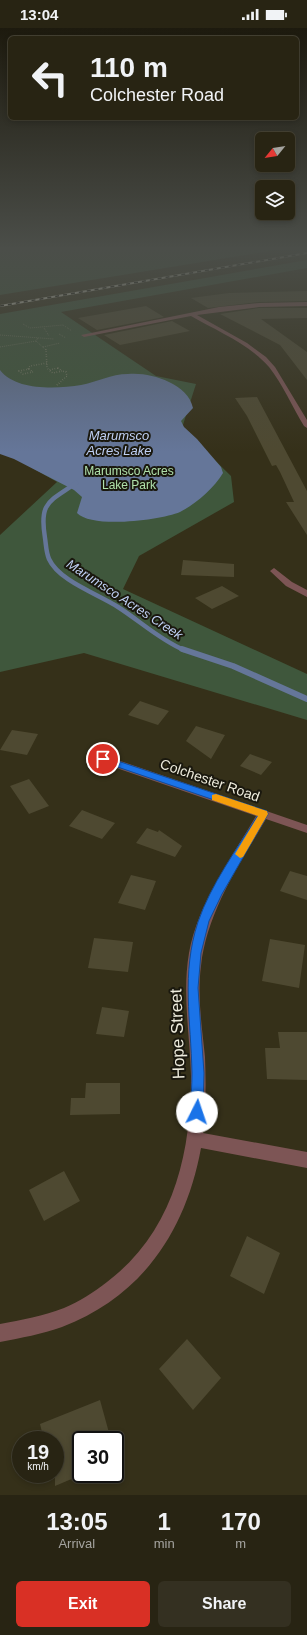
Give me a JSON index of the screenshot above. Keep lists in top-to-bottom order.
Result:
{
  "streets": {
    "street": ["Colchester Road", "Hope Street"]
  },
  "crossings": [
    ["Colchester Road", "Hope Street"]
  ],
  "water": ["Marumsco Acres Lake", "Marumsco Acres Creek"],
  "parks": ["Marumsco Acres Lake Park"],
  "north": "bottom left",
  "page": {
    "status": "13:04",
    "turn": ["110 m", "Colchester Road"],
    "speed": "19 km/h",
    "limit": "30",
    "eta": [
      "13:05",
      "Arrival",
      "1",
      "min",
      "170",
      "m"
    ],
    "buttons": ["Exit", "Share"]
  }
}
